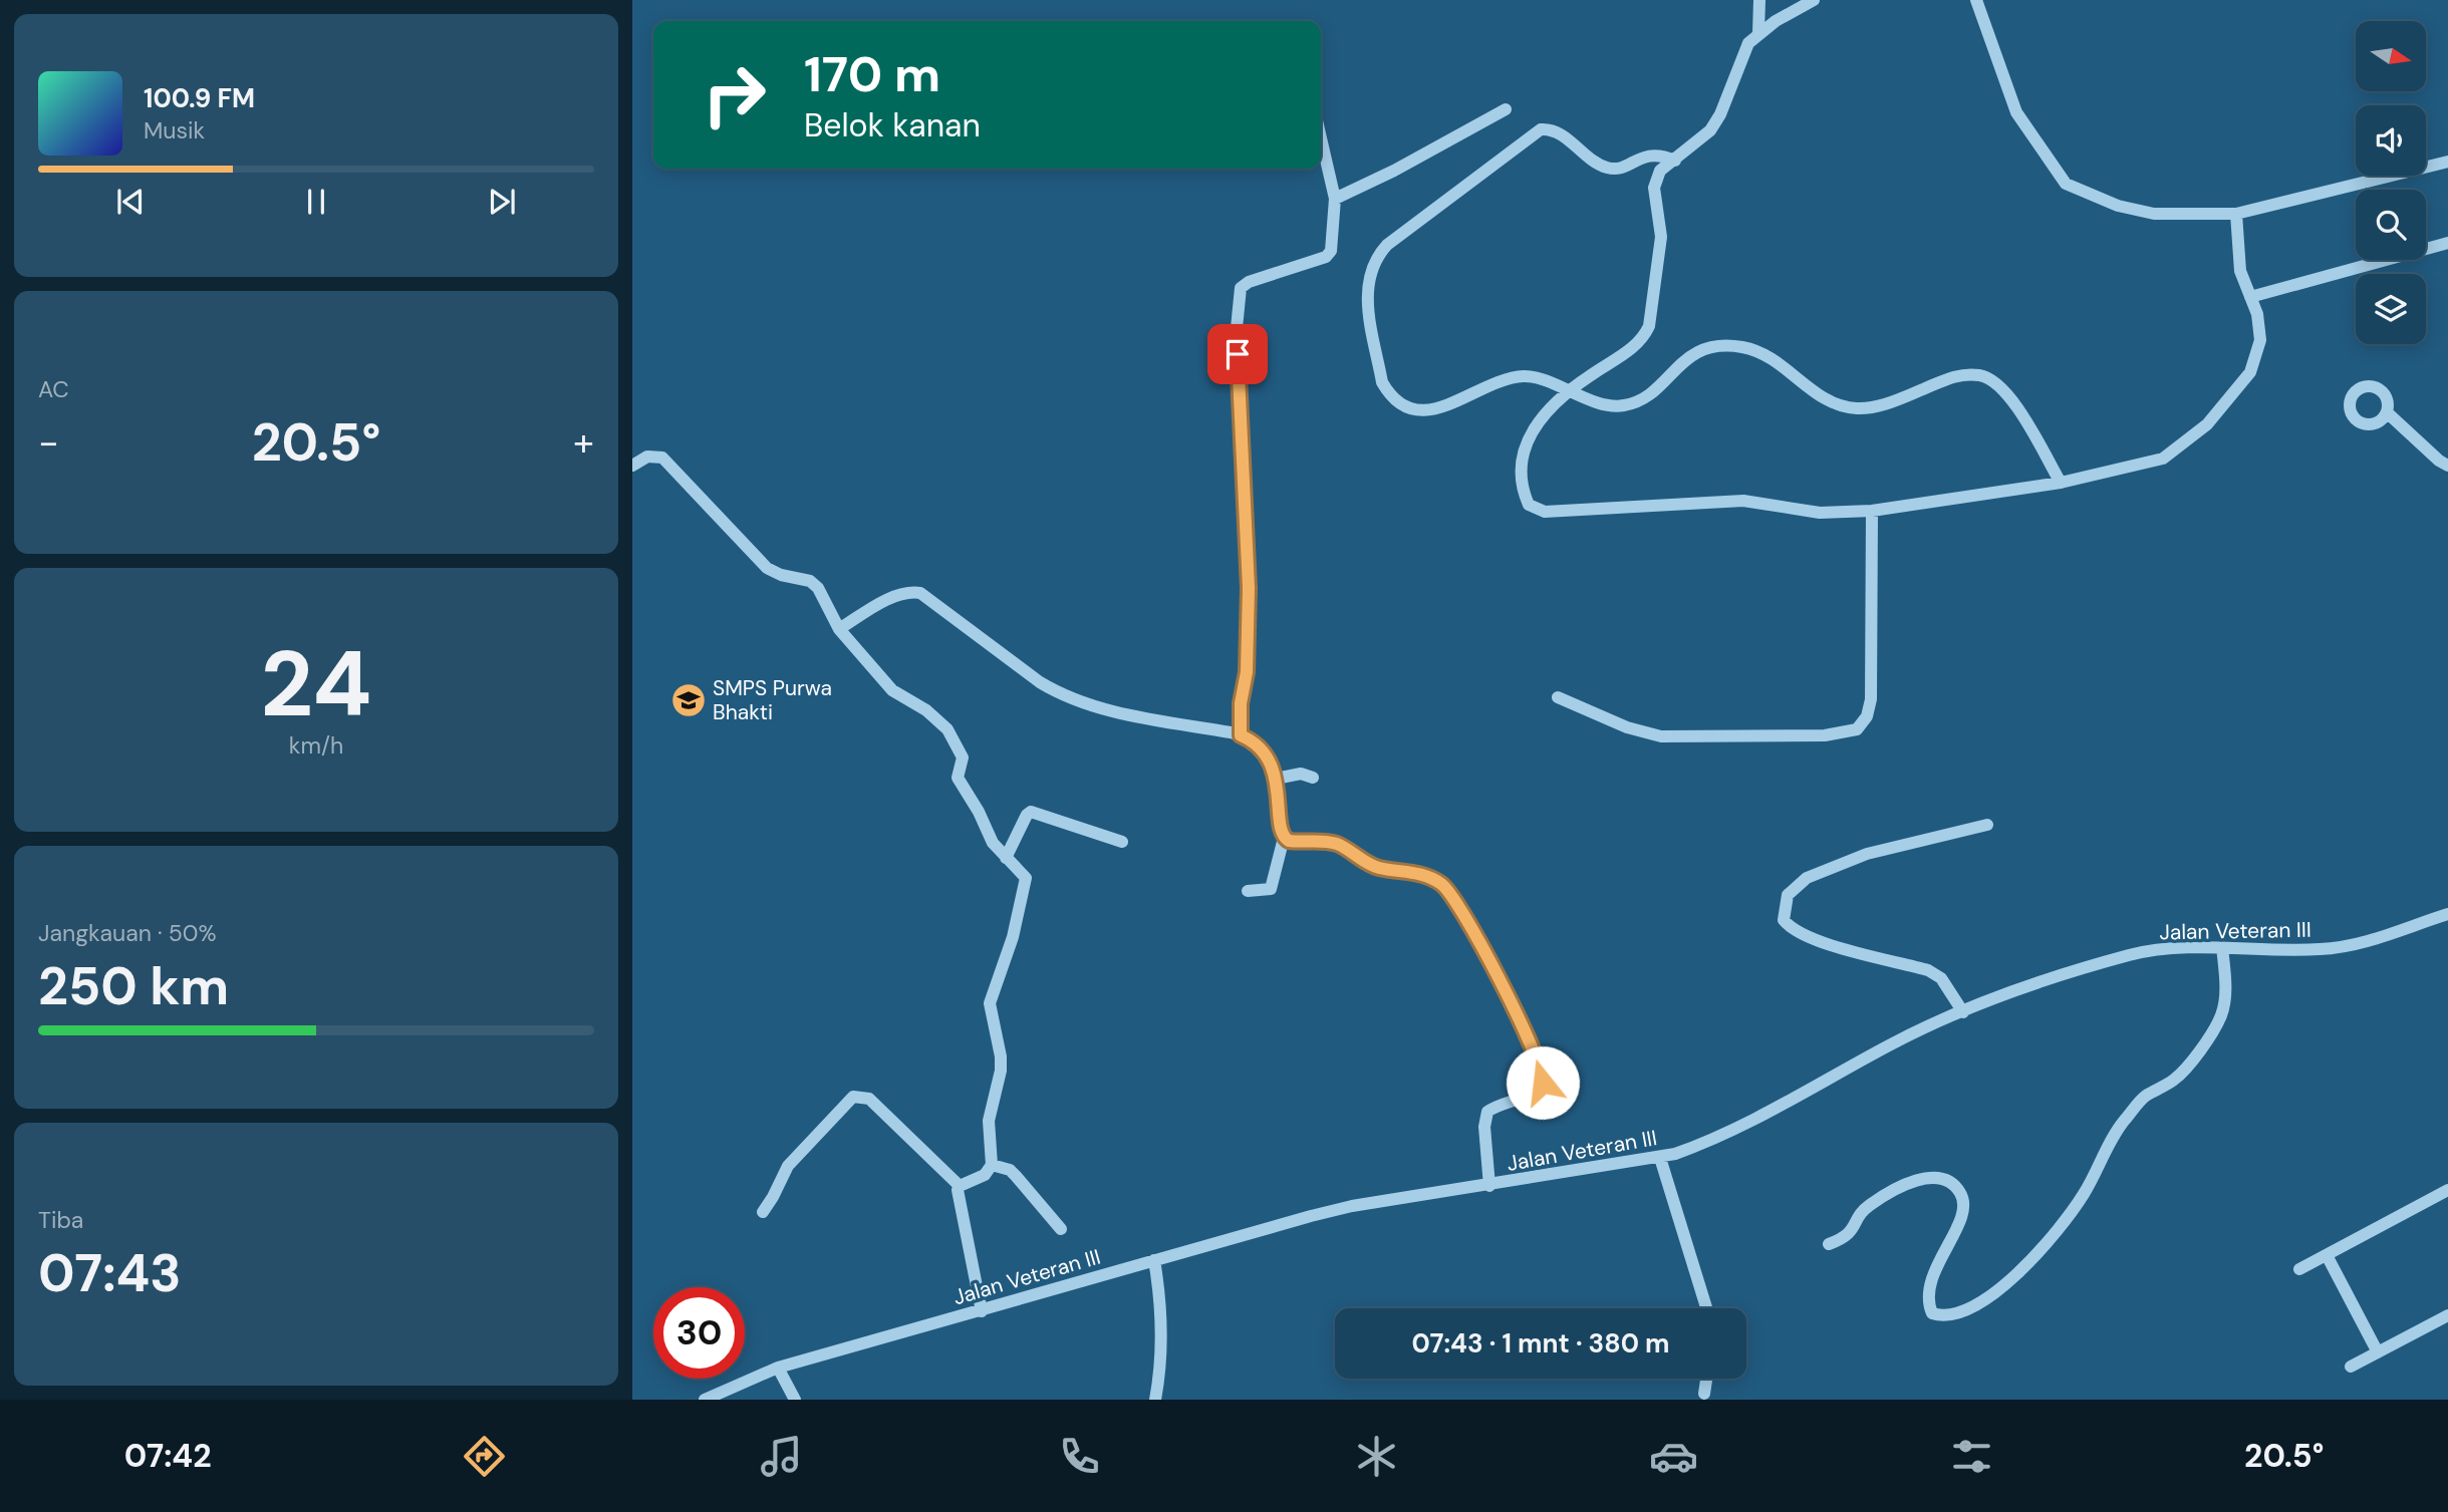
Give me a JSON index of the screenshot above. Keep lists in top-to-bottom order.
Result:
{
  "streets": {
    "street": ["Jalan Veteran III"]
  },
  "places": {
    "school or university": ["SMPS Purwa Bhakti"]
  },
  "north": "right",
  "page": {
    "turn": ["170 m", "Belok kanan"],
    "song": ["100.9 FM", "Musik"],
    "tile": [
      "AC",
      ["24", "km/h"],
      ["Jangkauan · 50%", "250 km"],
      ["Tiba", "07:43"]
    ],
    "heat": ["−", "20.5°", "+"],
    "limit": "30",
    "trip": "07:43 · 1 mnt · 380 m",
    "tabs": ["07:42", "20.5°"]
  }
}
